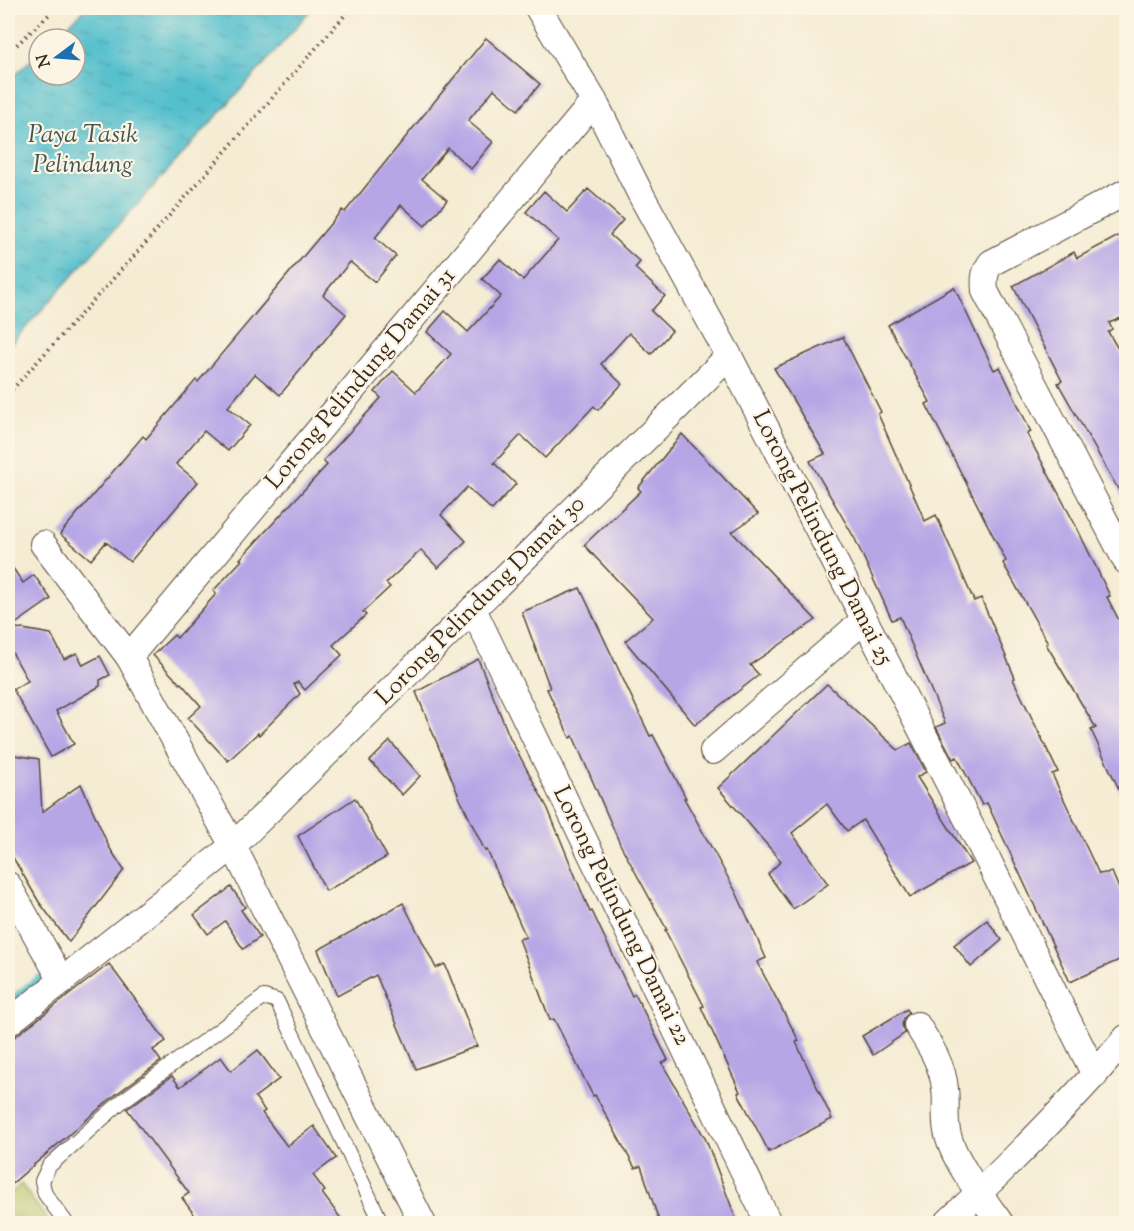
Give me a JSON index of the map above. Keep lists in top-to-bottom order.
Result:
{
  "streets": {
    "street": [
      "Lorong Pelindung Damai 31",
      "Lorong Pelindung Damai 25",
      "Lorong Pelindung Damai 30",
      "Lorong Pelindung Damai 22"
    ]
  },
  "crossings": [
    ["Lorong Pelindung Damai 31", "Lorong Pelindung Damai 25"],
    ["Lorong Pelindung Damai 25", "Lorong Pelindung Damai 30"],
    ["Lorong Pelindung Damai 30", "Lorong Pelindung Damai 22"]
  ],
  "water": ["Paya Tasik Pelindung"],
  "north": "left"
}
